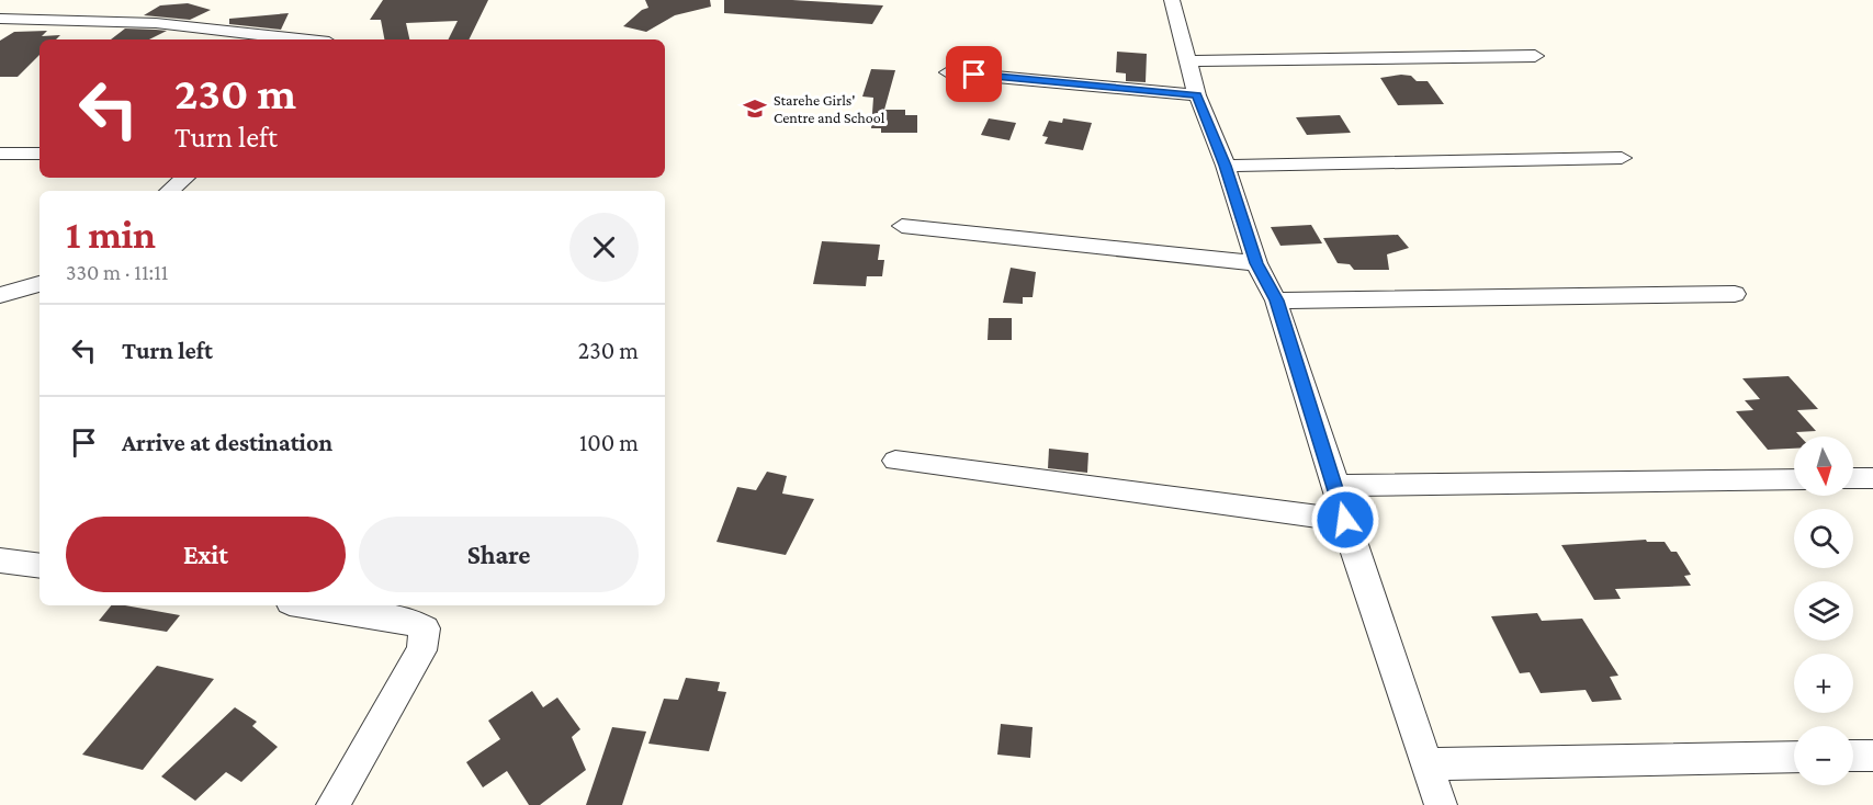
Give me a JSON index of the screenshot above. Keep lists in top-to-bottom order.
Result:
{
  "places": {
    "school or university": ["Starehe Girls' Centre and School"]
  },
  "north": "bottom",
  "page": {
    "turn": ["230 m", "Turn left"],
    "heading": ["1 min", "330 m · 11:11"],
    "list": [
      {
        "name": "Turn left",
        "value": "230 m"
      },
      {
        "name": "Arrive at destination",
        "value": "100 m"
      }
    ],
    "map_buttons": ["+", "−"],
    "buttons": ["Exit", "Share"]
  }
}
